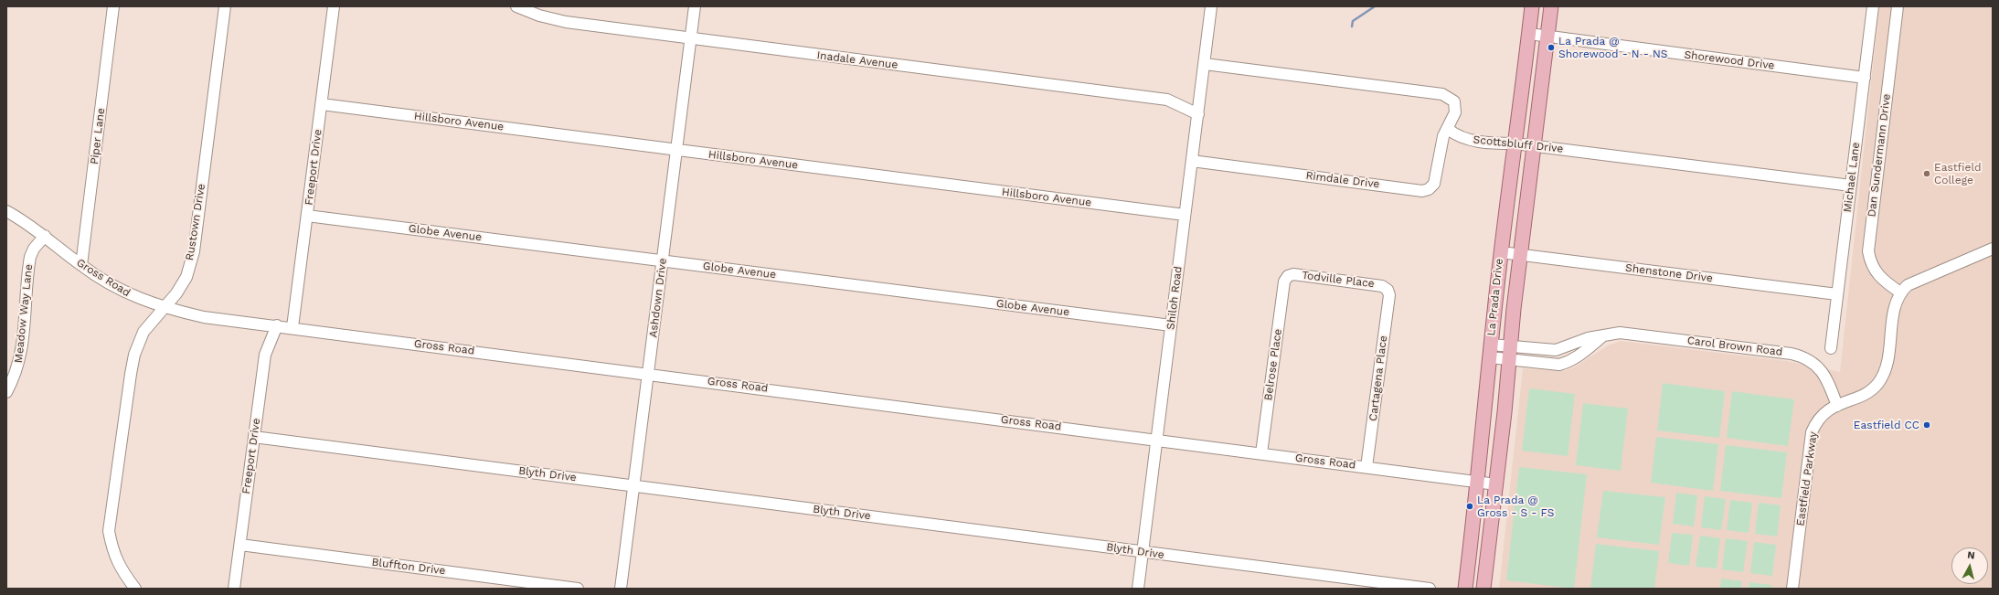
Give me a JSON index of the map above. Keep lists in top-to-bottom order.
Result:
{
  "streets": {
    "main road": ["La Prada Drive"],
    "street": [
      "Inadale Avenue",
      "Shorewood Drive",
      "Hillsboro Avenue",
      "Piper Lane",
      "Scottsbluff Drive",
      "Dan Sundermann Drive",
      "Freeport Drive",
      "Michael Lane",
      "Rimdale Drive",
      "Rustown Drive",
      "Globe Avenue",
      "Shenstone Drive",
      "Gross Road",
      "Todville Place",
      "Ashdown Drive",
      "Shiloh Road",
      "Meadow Way Lane",
      "Carol Brown Road",
      "Belrose Place",
      "Cartagena Place",
      "Blyth Drive",
      "Eastfield Parkway",
      "Bluffton Drive"
    ]
  },
  "crossings": [
    ["Inadale Avenue", "Ashdown Drive"],
    ["Inadale Avenue", "Shiloh Road"],
    ["Shorewood Drive", "Michael Lane"],
    ["Shorewood Drive", "La Prada Drive"],
    ["Hillsboro Avenue", "Freeport Drive"],
    ["Hillsboro Avenue", "Ashdown Drive"],
    ["Hillsboro Avenue", "Shiloh Road"],
    ["Piper Lane", "Gross Road"],
    ["Scottsbluff Drive", "Michael Lane"],
    ["Scottsbluff Drive", "Rimdale Drive"],
    ["Scottsbluff Drive", "La Prada Drive"],
    ["Dan Sundermann Drive", "Eastfield Parkway"],
    ["Freeport Drive", "Globe Avenue"],
    ["Freeport Drive", "Gross Road"],
    ["Freeport Drive", "Blyth Drive"],
    ["Freeport Drive", "Bluffton Drive"],
    ["Michael Lane", "Shenstone Drive"],
    ["Rimdale Drive", "Shiloh Road"],
    ["Rustown Drive", "Gross Road"],
    ["Globe Avenue", "Ashdown Drive"],
    ["Globe Avenue", "Shiloh Road"],
    ["Shenstone Drive", "La Prada Drive"],
    ["Gross Road", "La Prada Drive"],
    ["Gross Road", "Ashdown Drive"],
    ["Gross Road", "Shiloh Road"],
    ["Gross Road", "Meadow Way Lane"],
    ["Gross Road", "Belrose Place"],
    ["Gross Road", "Cartagena Place"],
    ["Todville Place", "Belrose Place"],
    ["Todville Place", "Cartagena Place"],
    ["La Prada Drive", "Carol Brown Road"],
    ["Ashdown Drive", "Blyth Drive"],
    ["Shiloh Road", "Blyth Drive"],
    ["Carol Brown Road", "Eastfield Parkway"]
  ],
  "places": [
    "La Prada @ Shorewood - N - NS",
    "Eastfield College",
    "Eastfield CC",
    "La Prada @ Gross - S - FS"
  ],
  "north": "top"
}
